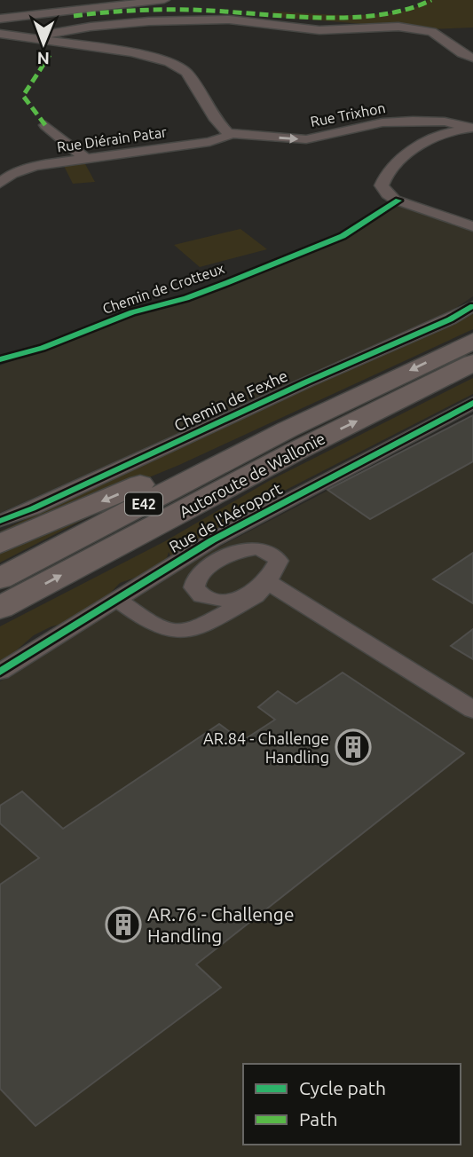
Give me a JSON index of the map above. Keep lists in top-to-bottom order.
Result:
{
  "streets": {
    "highway": ["Autoroute de Wallonie", "E42"],
    "street": [
      "Rue Trixhon",
      "Rue Diérain Patar",
      "Chemin de Fexhe",
      "Rue de l'Aéroport"
    ],
    "cycle path": ["Chemin de Crotteux"]
  },
  "crossings": [
    ["Rue Trixhon", "Rue Diérain Patar"]
  ],
  "places": {
    "building": ["AR.84 - Challenge Handling", "AR.76 - Challenge Handling"]
  },
  "legend": ["Cycle path", "Path"],
  "north": "bottom"
}
